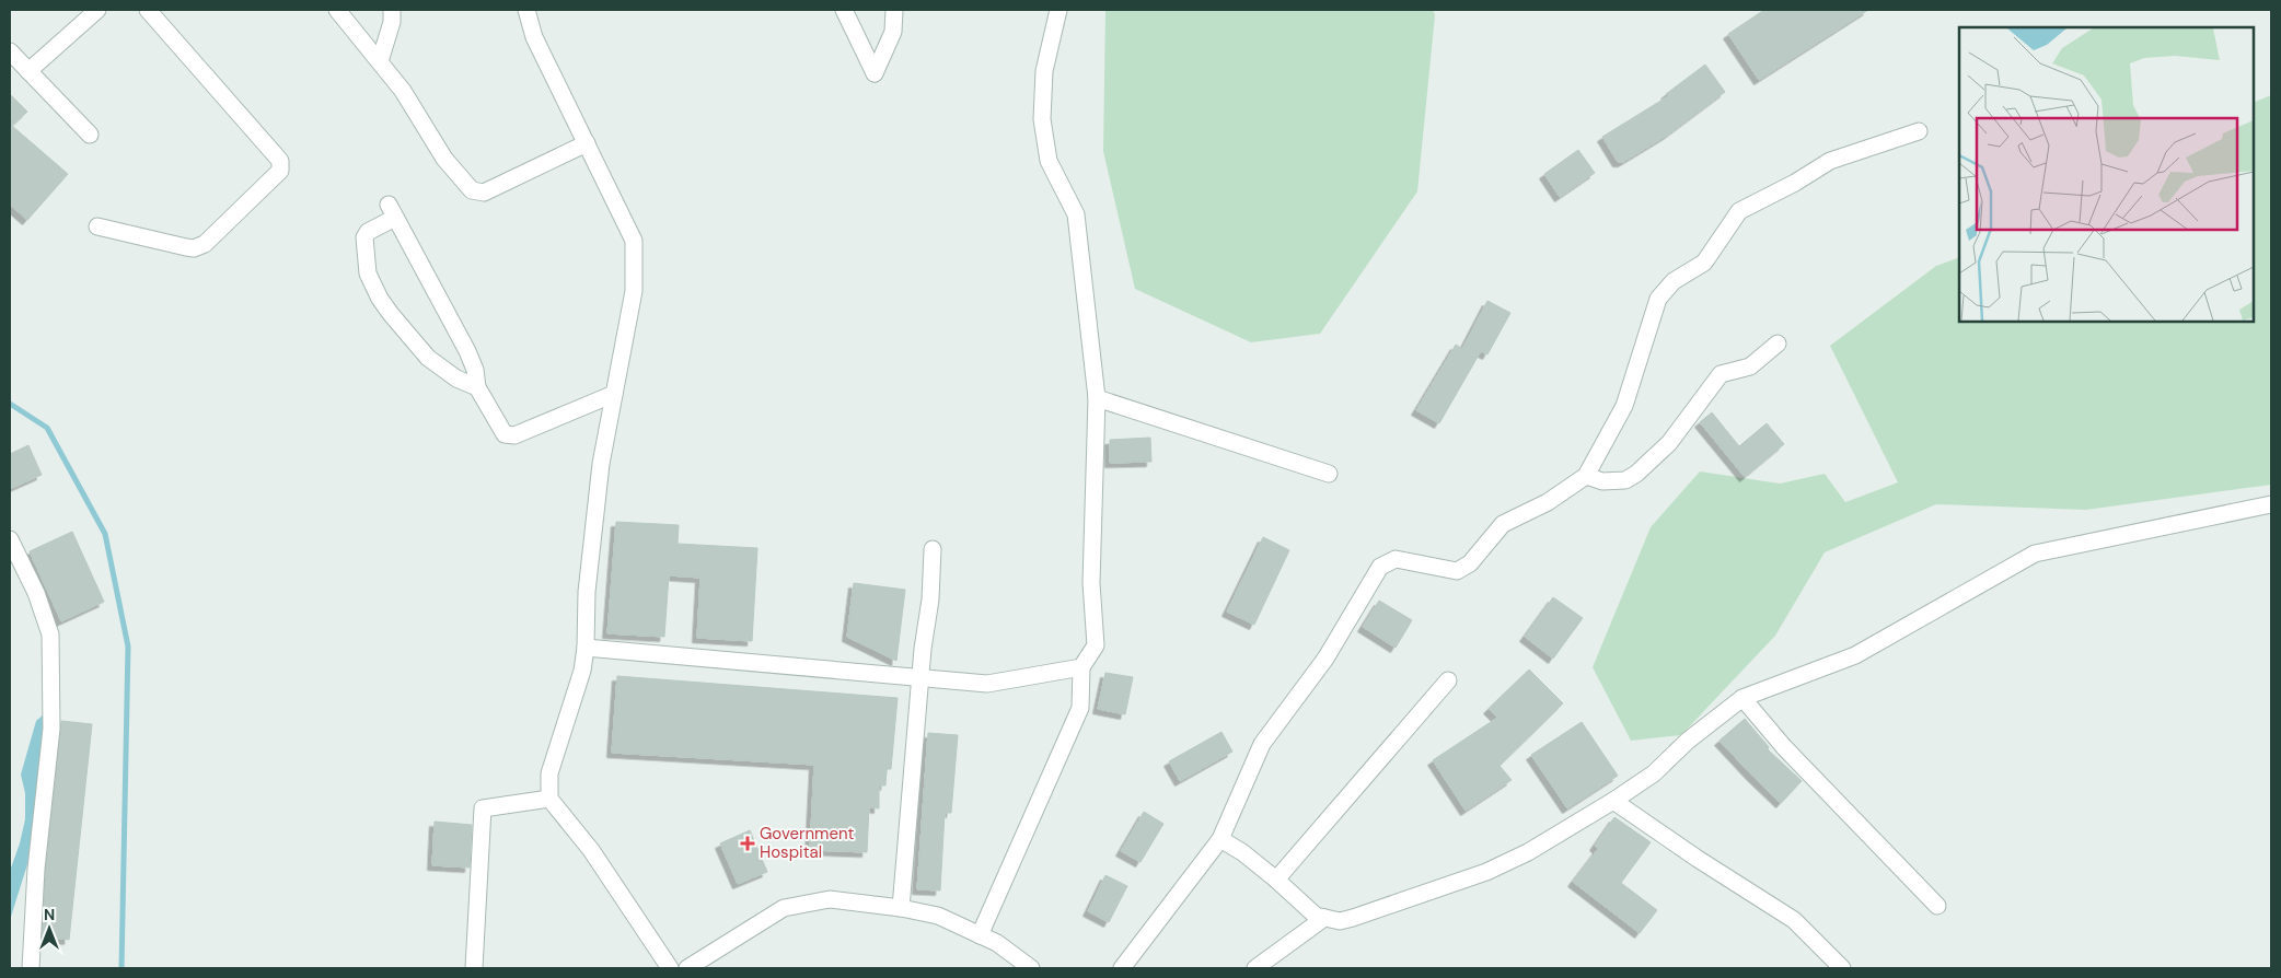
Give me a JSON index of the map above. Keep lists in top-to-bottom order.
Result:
{
  "places": {
    "health": ["Government Hospital"]
  },
  "north": "top"
}
